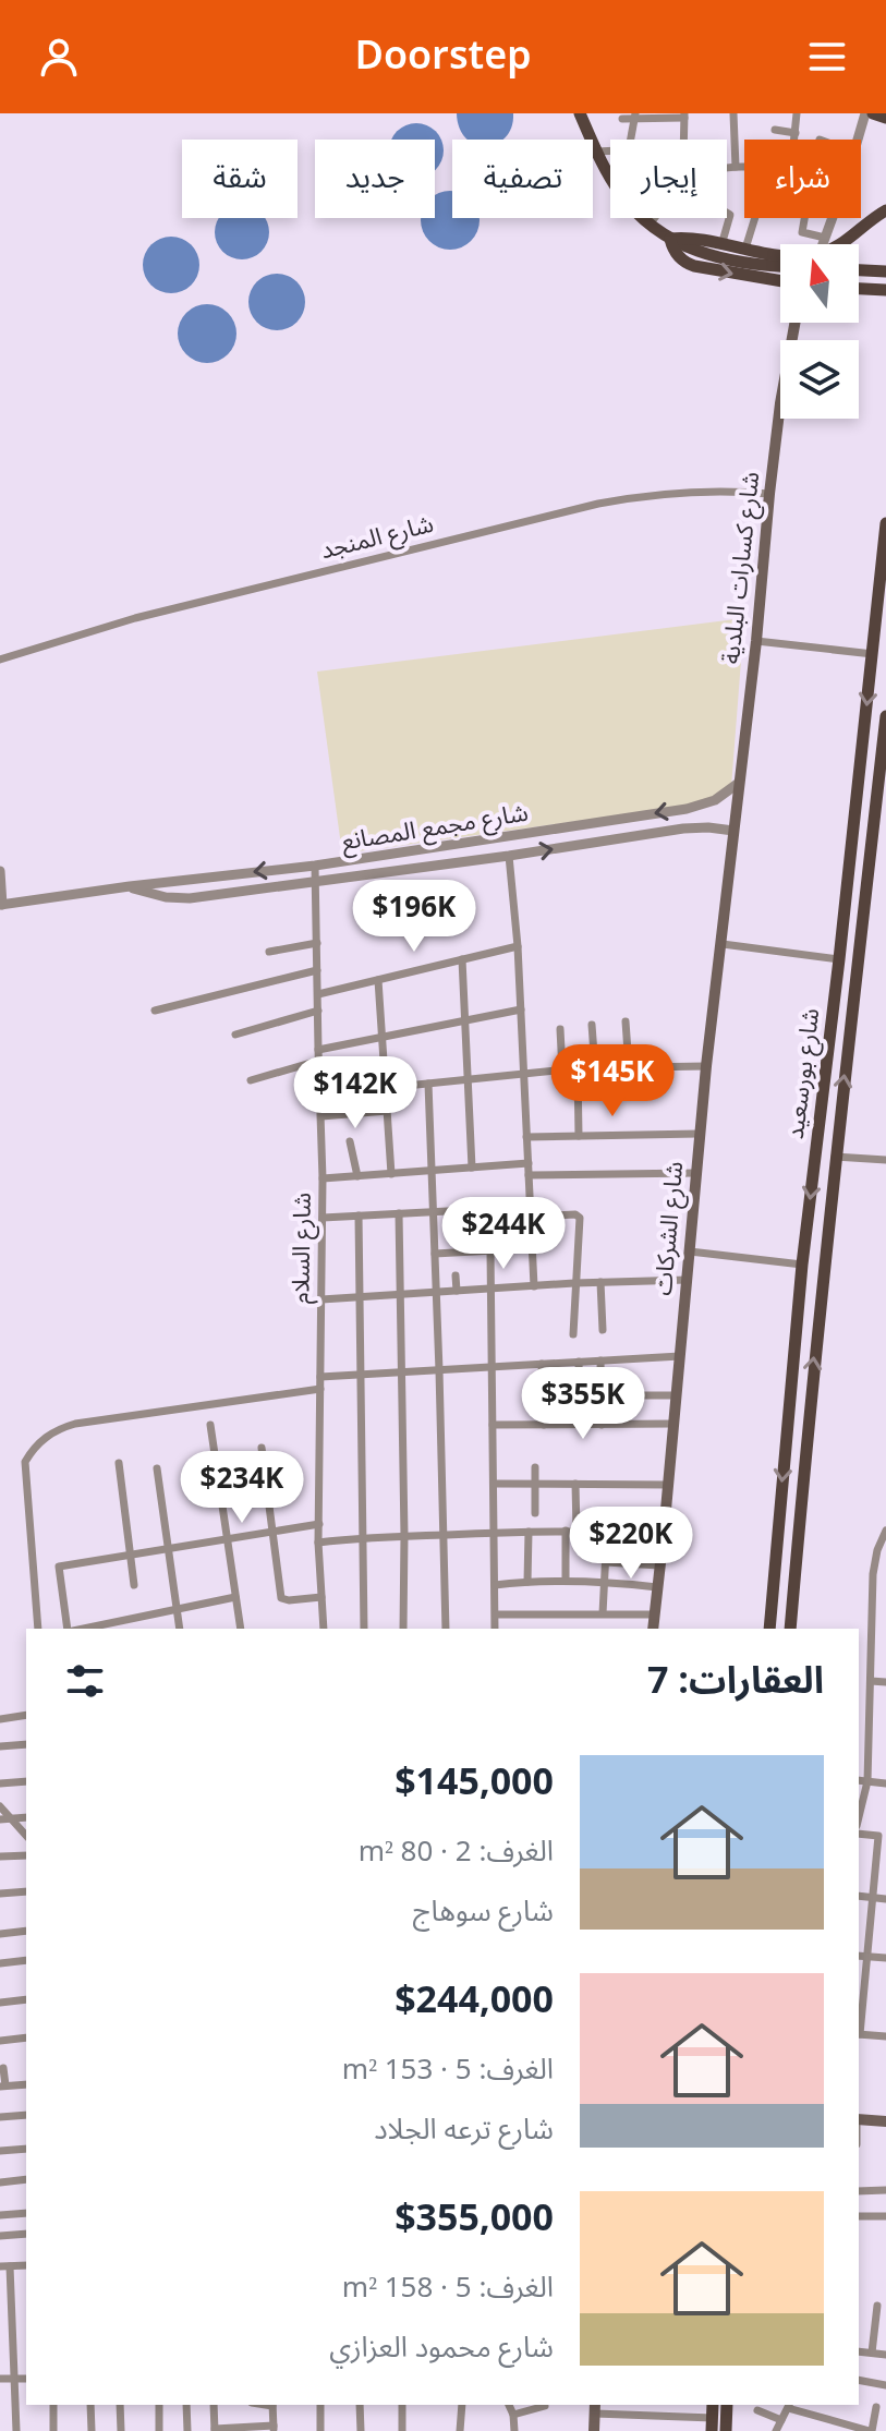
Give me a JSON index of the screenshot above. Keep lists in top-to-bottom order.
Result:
{
  "streets": {
    "main road": ["شارع كسارات البلدية", "شارع بورسعيد", "شارع الشركات"],
    "street": ["شارع المنجد", "شارع مجمع المصانع", "شارع السلام"]
  },
  "crossings": [
    ["شارع المنجد", "شارع كسارات البلدية"],
    ["شارع كسارات البلدية", "شارع مجمع المصانع"],
    ["شارع كسارات البلدية", "شارع الشركات"],
    ["شارع مجمع المصانع", "شارع الشركات"],
    ["شارع مجمع المصانع", "شارع السلام"]
  ],
  "north": "top",
  "page": {
    "header": "Doorstep",
    "chip": [
      "شراء",
      "إيجار",
      "تصفية",
      "جديد",
      "شقة"
    ],
    "price": [
      "$196K",
      "$145K",
      "$142K",
      "$244K",
      "$355K",
      "$234K",
      "$220K"
    ],
    "heading": "العقارات: 7",
    "list": [
      {
        "name": "$145,000",
        "note": "الغرف: 2 · 80 m² · شارع سوهاج"
      },
      {
        "name": "$244,000",
        "note": "الغرف: 5 · 153 m² · شارع ترعه الجلاد"
      },
      {
        "name": "$355,000",
        "note": "الغرف: 5 · 158 m² · شارع محمود العزازي"
      }
    ]
  }
}
